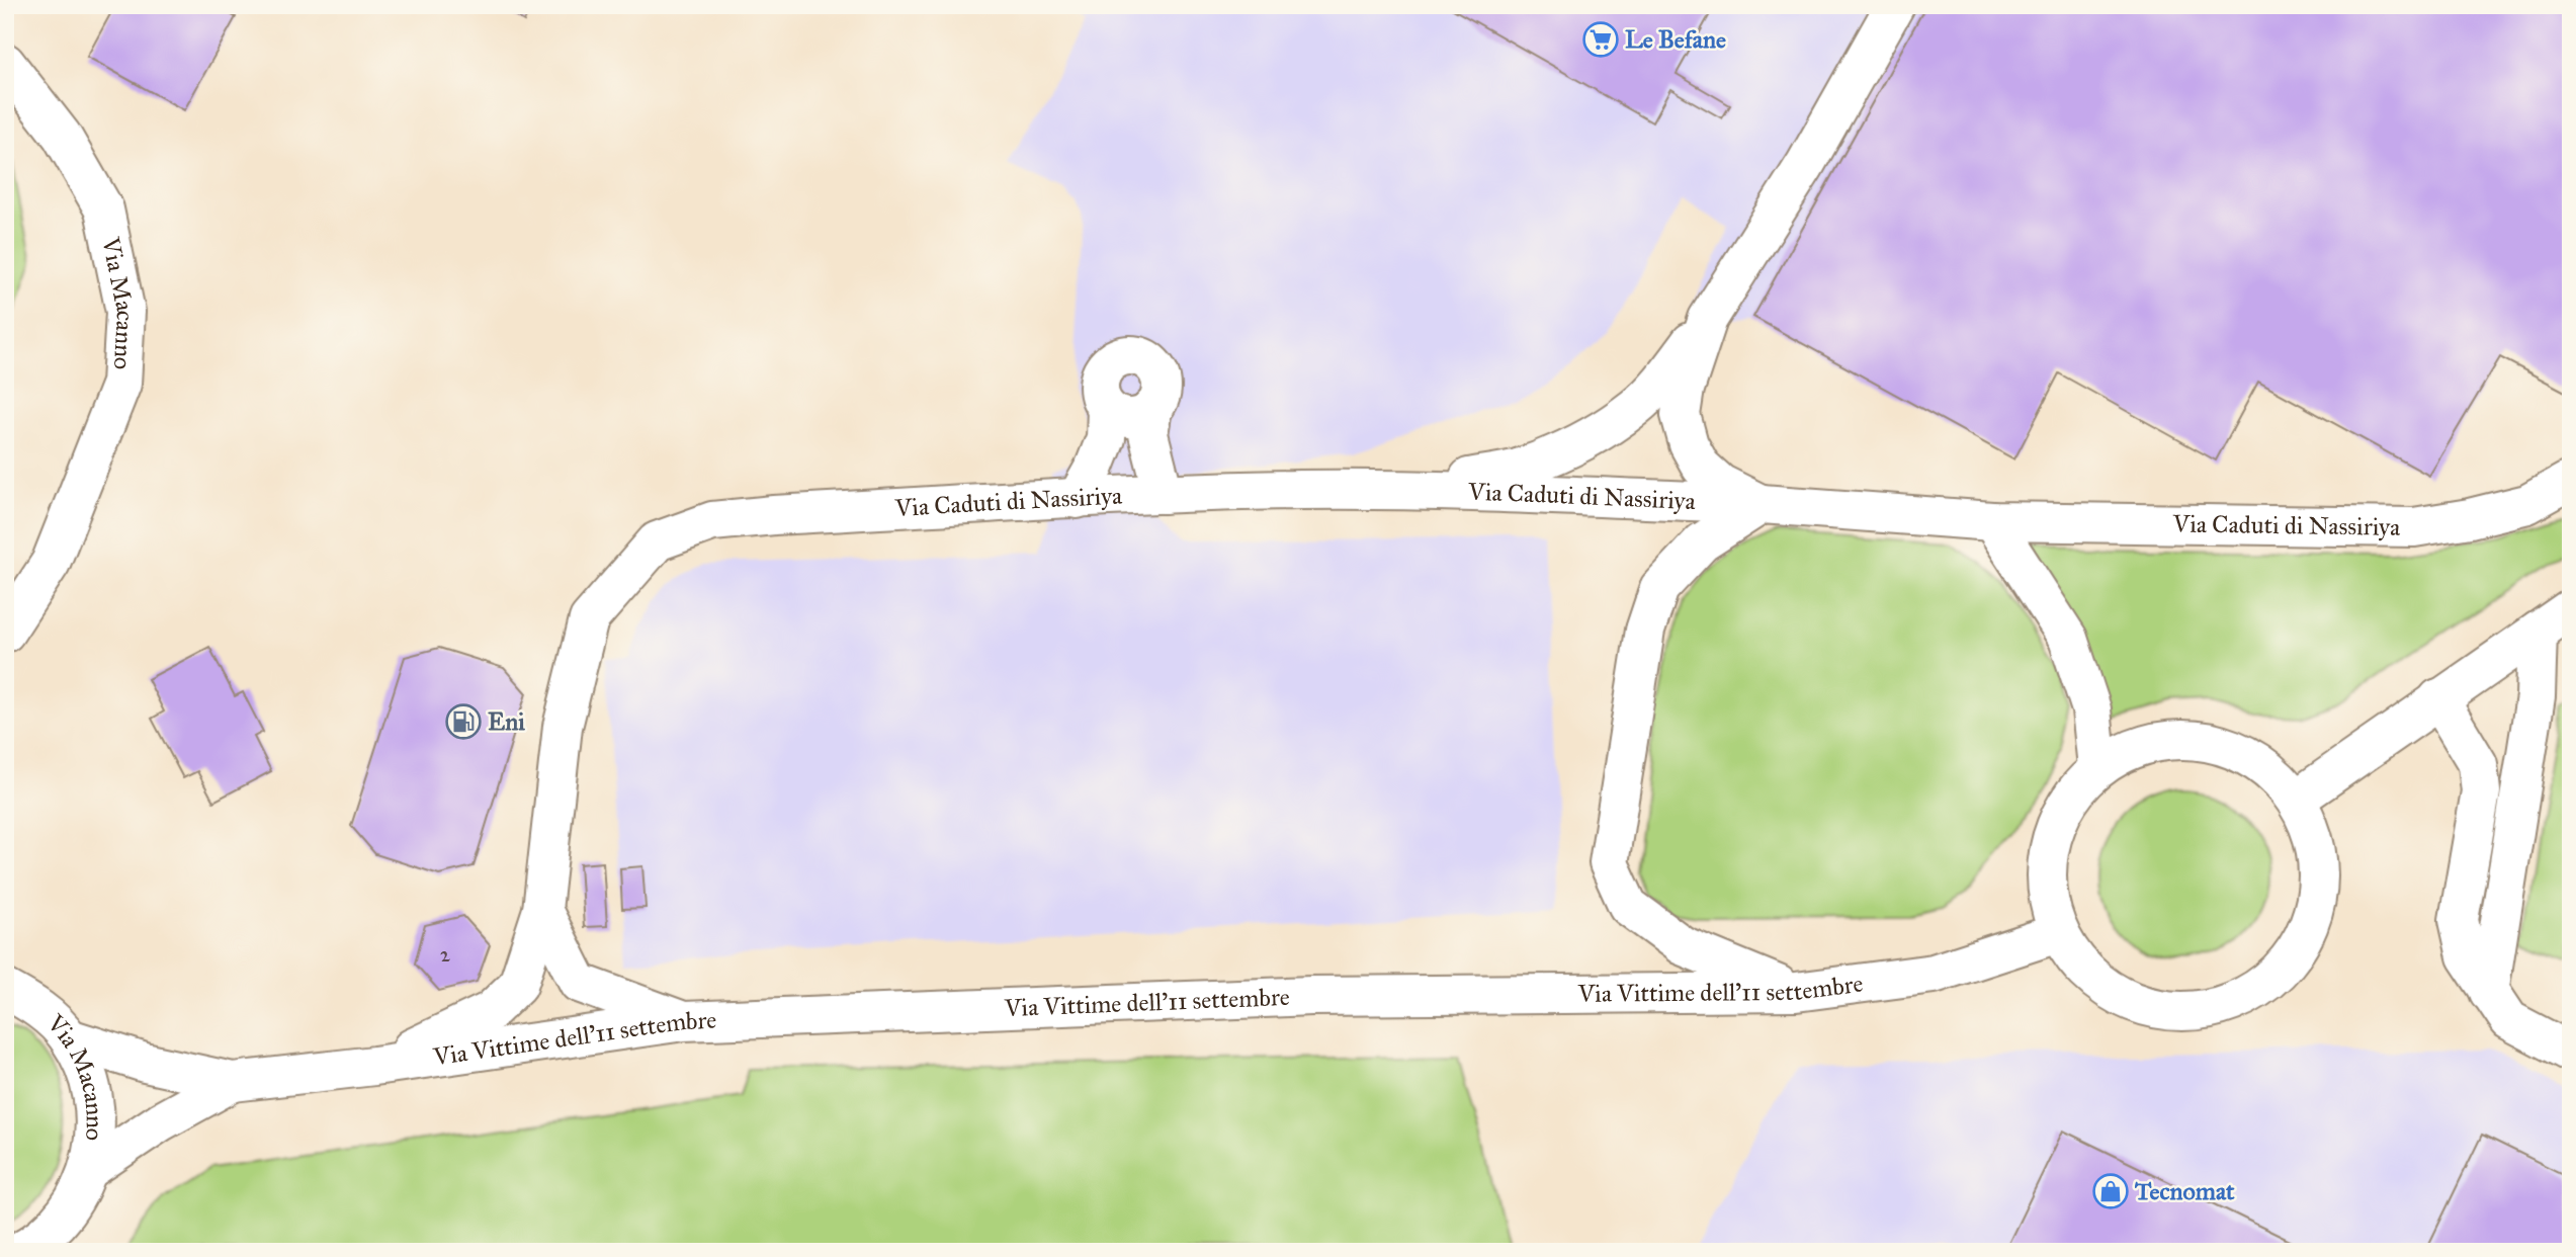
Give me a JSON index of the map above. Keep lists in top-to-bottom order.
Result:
{
  "streets": {
    "street": ["Via Macanno", "Via Caduti di Nassiriya", "Via Vittime dell'11 settembre"]
  },
  "crossings": [
    ["Via Macanno", "Via Vittime dell'11 settembre"],
    ["Via Caduti di Nassiriya", "Via Vittime dell'11 settembre"]
  ],
  "places": {
    "supermarket": ["Le Befane"],
    "fuel station": ["Eni"],
    "shop": ["Tecnomat"]
  },
  "house_numbers": ["2"]
}
